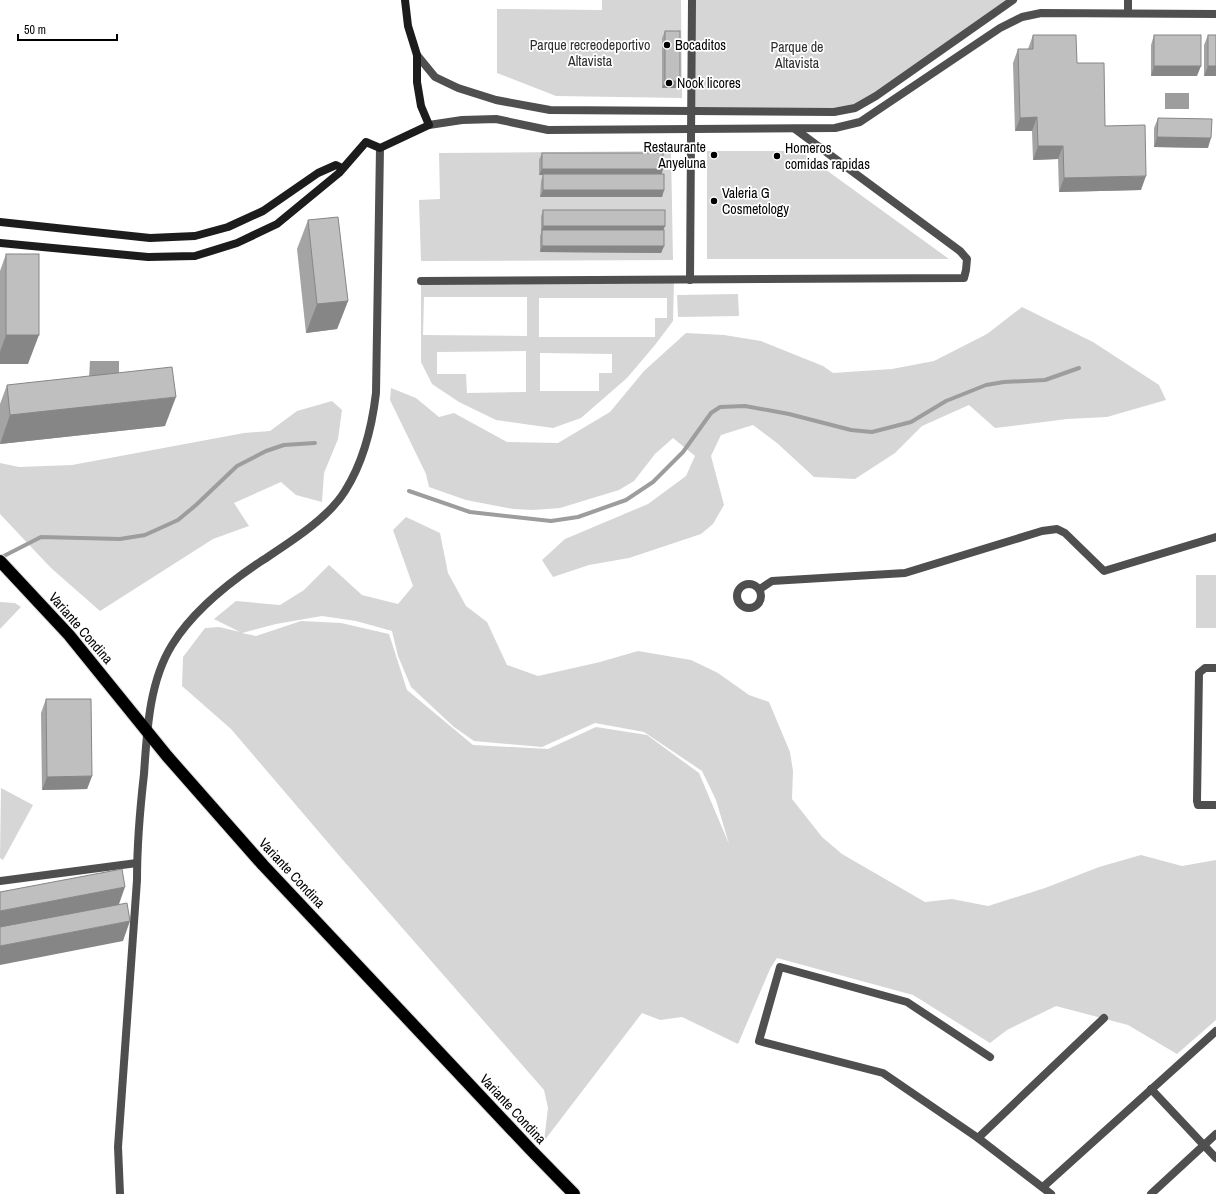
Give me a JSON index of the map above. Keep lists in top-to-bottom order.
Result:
{
  "streets": {
    "highway": ["Variante Condina"]
  },
  "parks": ["Parque recreodeportivo Altavista", "Parque de Altavista"],
  "places": [
    "Bocaditos",
    "Nook licores",
    "Restaurante Anyeluna",
    "Homeros comidas rapidas",
    "Valeria G Cosmetology"
  ],
  "scale_bar": "50 m"
}
